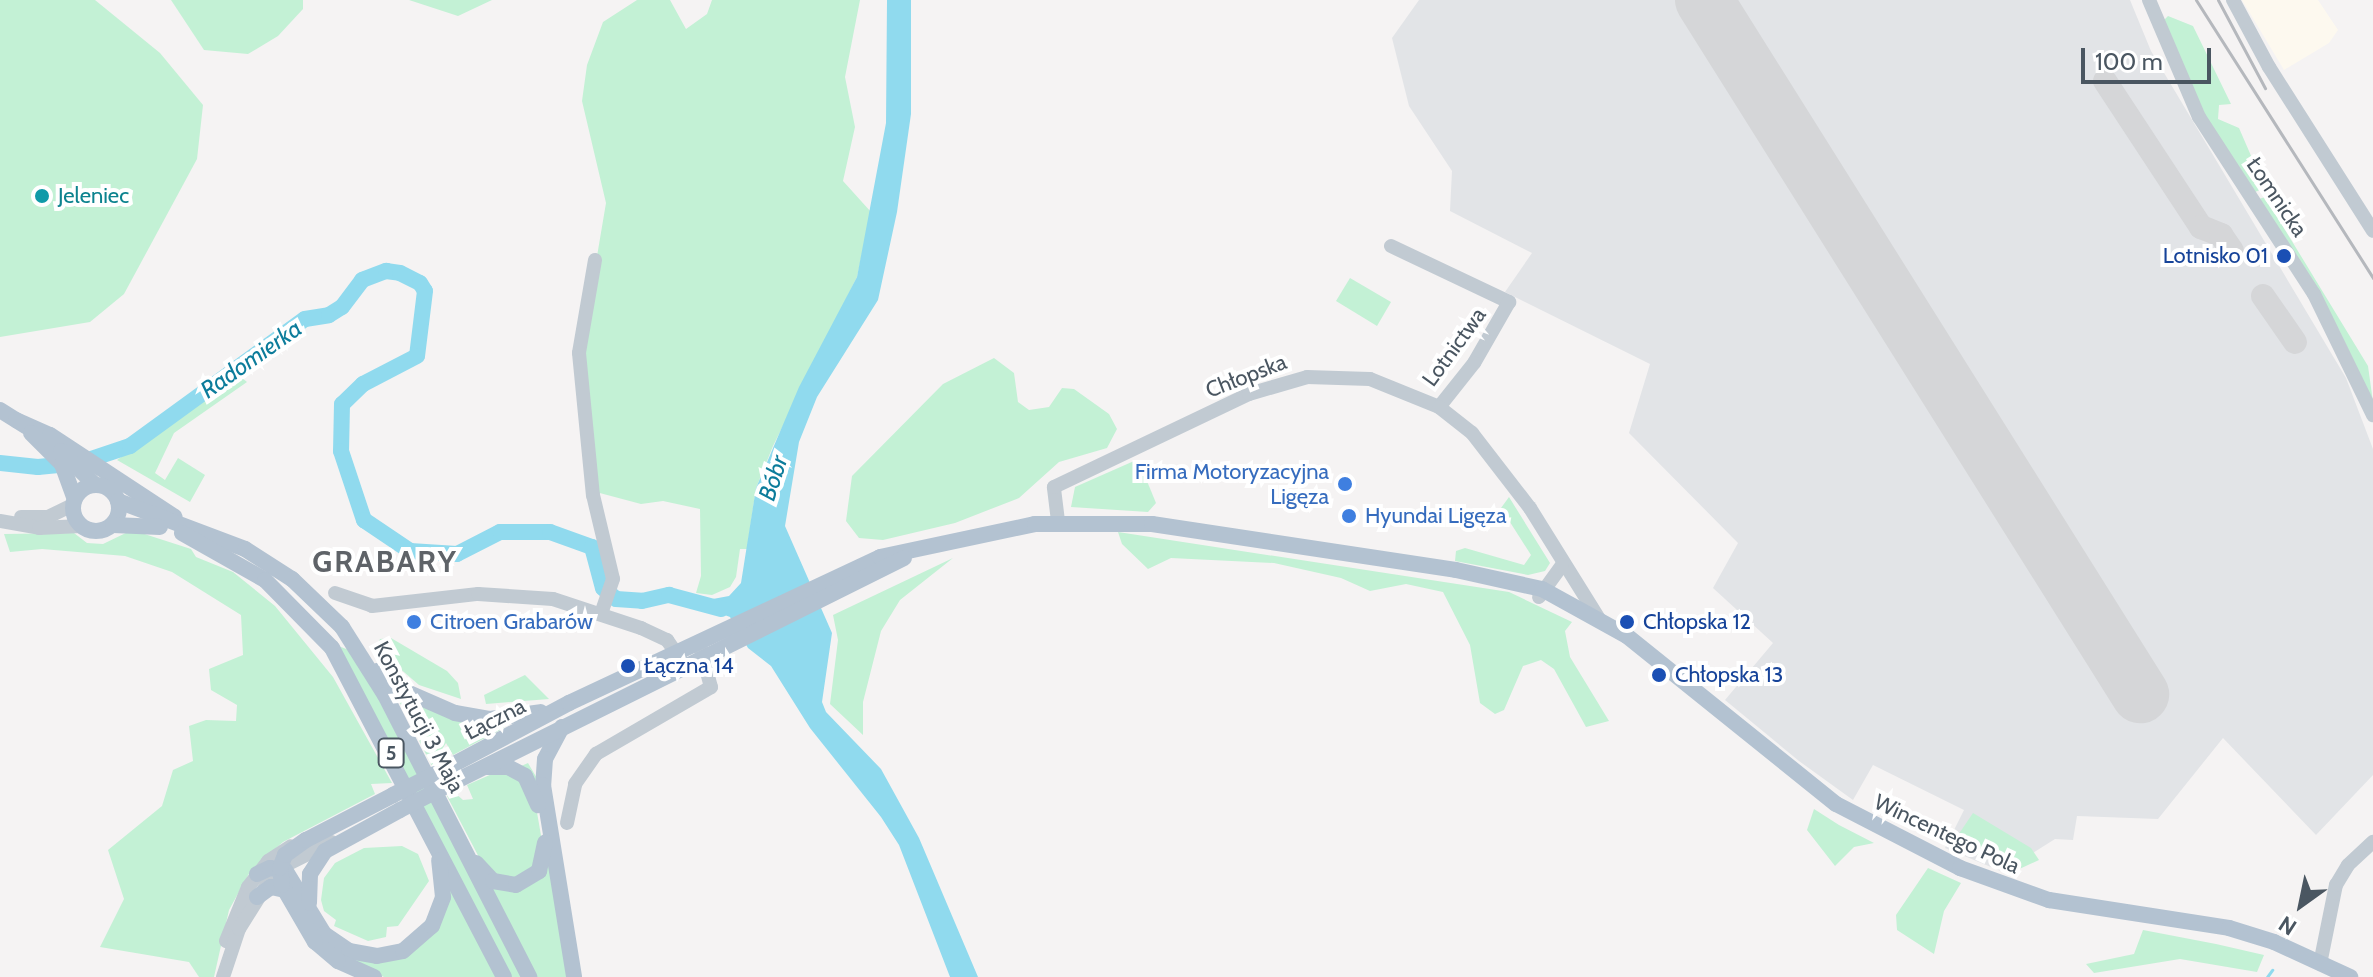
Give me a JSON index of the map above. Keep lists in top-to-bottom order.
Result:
{
  "streets": {
    "main road": [
      "Konstytucji 3 Maja",
      "Łączna",
      "5",
      "Wincentego Pola"
    ],
    "street": ["Łomnicka", "Lotnictwa", "Chłopska"]
  },
  "crossings": [
    ["Lotnictwa", "Chłopska"],
    ["Chłopska", "Wincentego Pola"],
    ["Konstytucji 3 Maja", "5"],
    ["Łączna", "Wincentego Pola"]
  ],
  "districts": ["GRABARY"],
  "water": ["Radomierka", "Bóbr"],
  "places": [
    "Jeleniec",
    "Lotnisko 01",
    "Firma Motoryzacyjna Ligęza",
    "Hyundai Ligęza",
    "Citroen Grabarów",
    "Chłopska 12",
    "Łączna 14",
    "Chłopska 13"
  ],
  "scale_bar": "100 m",
  "north": "bottom left"
}
